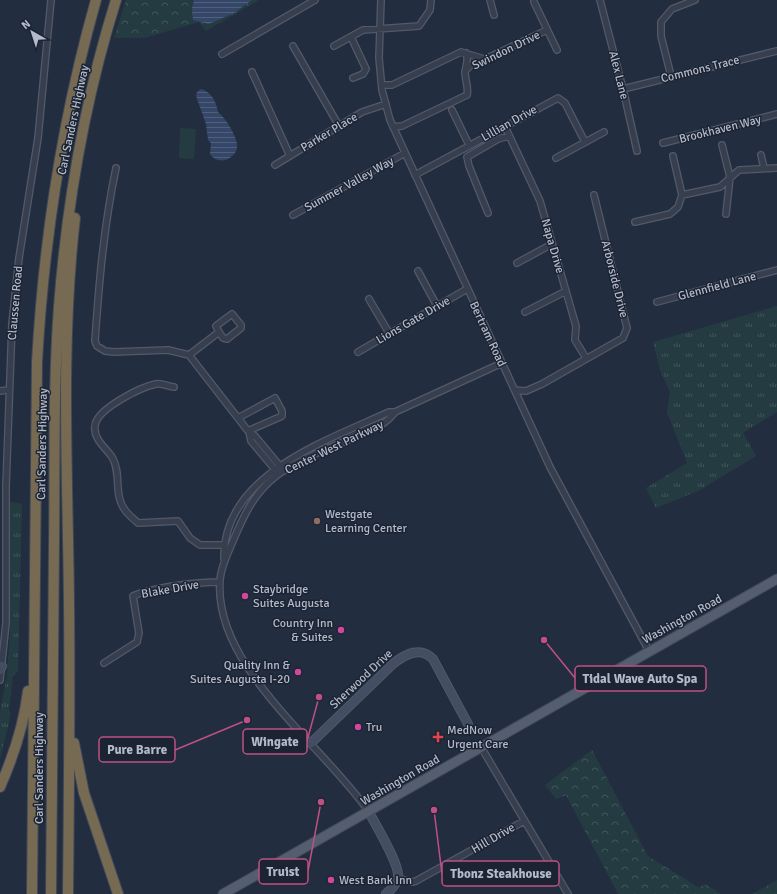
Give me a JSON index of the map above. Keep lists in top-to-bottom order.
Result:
{
  "streets": {
    "highway": ["Carl Sanders Highway"],
    "main road": ["Washington Road"],
    "street": [
      "Swindon Drive",
      "Commons Trace",
      "Alex Lane",
      "Lillian Drive",
      "Brookhaven Way",
      "Parker Place",
      "Summer Valley Way",
      "Napa Drive",
      "Arborside Drive",
      "Glennfield Lane",
      "Claussen Road",
      "Lions Gate Drive",
      "Bertram Road",
      "Center West Parkway",
      "Blake Drive",
      "Sherwood Drive",
      "Hill Drive"
    ]
  },
  "crossings": [
    ["Commons Trace", "Alex Lane"],
    ["Lillian Drive", "Bertram Road"],
    ["Parker Place", "Bertram Road"],
    ["Summer Valley Way", "Bertram Road"],
    ["Napa Drive", "Arborside Drive"],
    ["Arborside Drive", "Bertram Road"],
    ["Lions Gate Drive", "Bertram Road"],
    ["Bertram Road", "Center West Parkway"],
    ["Bertram Road", "Washington Road"],
    ["Center West Parkway", "Blake Drive"],
    ["Center West Parkway", "Washington Road"],
    ["Center West Parkway", "Sherwood Drive"]
  ],
  "places": {
    "other": [
      "Westgate Learning Center",
      "Staybridge Suites Augusta",
      "Country Inn & Suites",
      "Tidal Wave Auto Spa",
      "Quality Inn & Suites Augusta I-20",
      "Wingate",
      "Pure Barre",
      "Tru",
      "Truist",
      "Tbonz Steakhouse",
      "West Bank Inn"
    ],
    "health": ["MedNow Urgent Care"]
  },
  "north": "top left"
}
